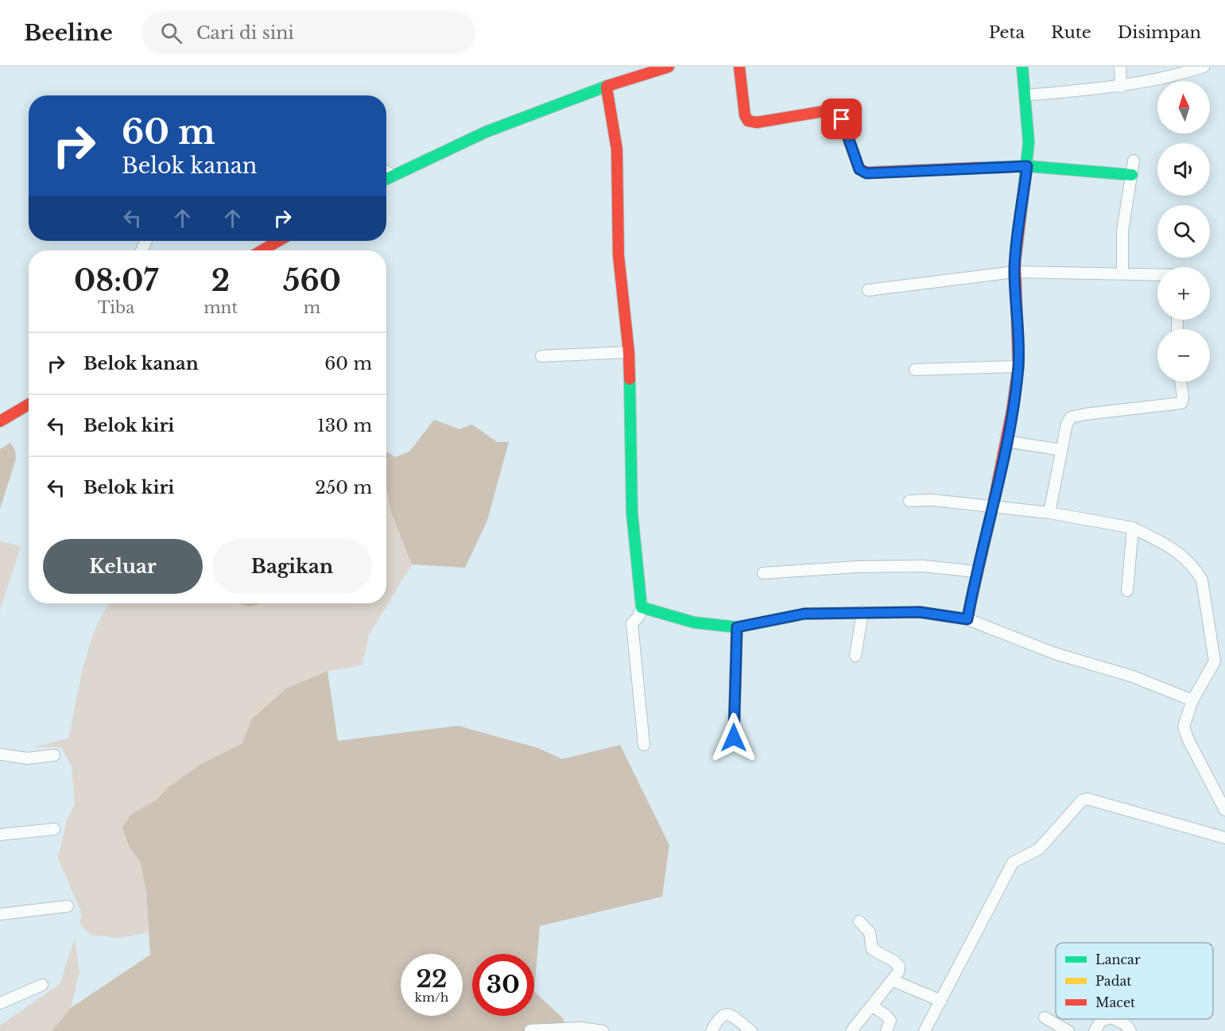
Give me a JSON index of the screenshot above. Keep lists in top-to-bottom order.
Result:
{
  "legend": ["Lancar", "Padat", "Macet"],
  "north": "top",
  "page": {
    "header": "Beeline",
    "search": "Cari di sini",
    "nav": ["Peta", "Rute", "Disimpan"],
    "map_buttons": ["+", "−"],
    "turn": ["60 m", "Belok kanan"],
    "eta": [
      "08:07",
      "Tiba",
      "2",
      "mnt",
      "560",
      "m"
    ],
    "list": [
      {
        "name": "Belok kanan",
        "value": "60 m"
      },
      {
        "name": "Belok kiri",
        "value": "130 m"
      },
      {
        "name": "Belok kiri",
        "value": "250 m"
      }
    ],
    "buttons": ["Keluar", "Bagikan"],
    "speed": "22 km/h",
    "limit": "30"
  }
}
